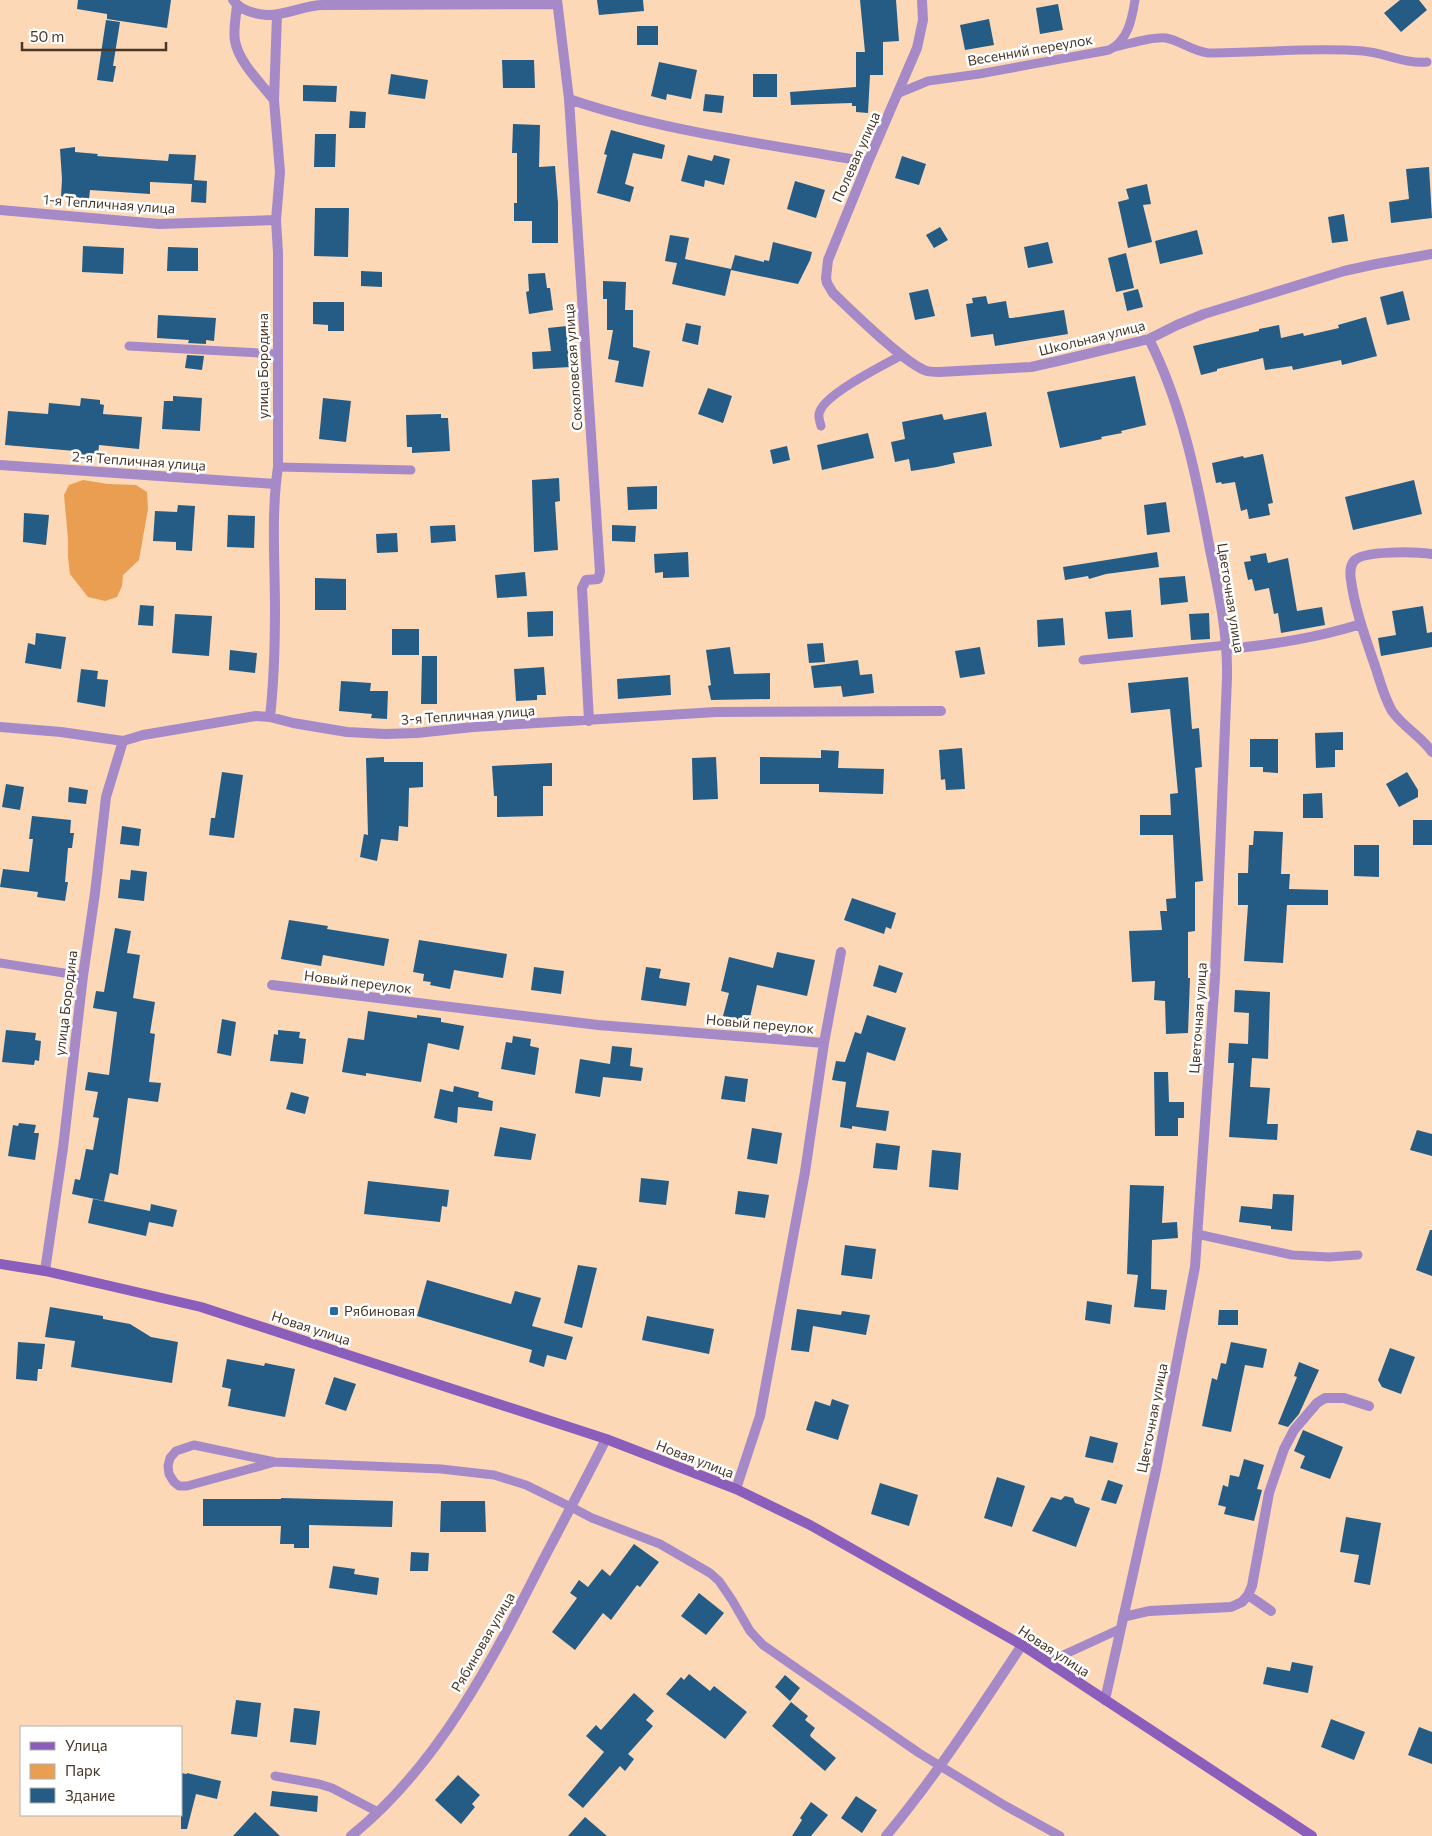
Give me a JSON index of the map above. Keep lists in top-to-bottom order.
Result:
{
  "streets": {
    "main road": ["Новая улица"],
    "street": [
      "Полевая улица",
      "1-я Тепличная улица",
      "Школьная улица",
      "улица Бородина",
      "Соколовская улица",
      "2-я Тепличная улица",
      "Цветочная улица",
      "3-я Тепличная улица",
      "Новый переулок",
      "Рябиновая улица"
    ],
    "lane": ["Весенний переулок"]
  },
  "crossings": [
    ["Весенний переулок", "Полевая улица"],
    ["Полевая улица", "Школьная улица"],
    ["1-я Тепличная улица", "улица Бородина"],
    ["Школьная улица", "Цветочная улица"],
    ["улица Бородина", "2-я Тепличная улица"],
    ["улица Бородина", "3-я Тепличная улица"],
    ["улица Бородина", "Новая улица"],
    ["Соколовская улица", "3-я Тепличная улица"],
    ["Цветочная улица", "Новая улица"],
    ["Новый переулок", "Новая улица"],
    ["Новая улица", "Рябиновая улица"]
  ],
  "places": {
    "transit": ["Рябиновая"]
  },
  "legend": ["Улица", "Парк", "Здание"],
  "scale_bar": "50 m"
}
